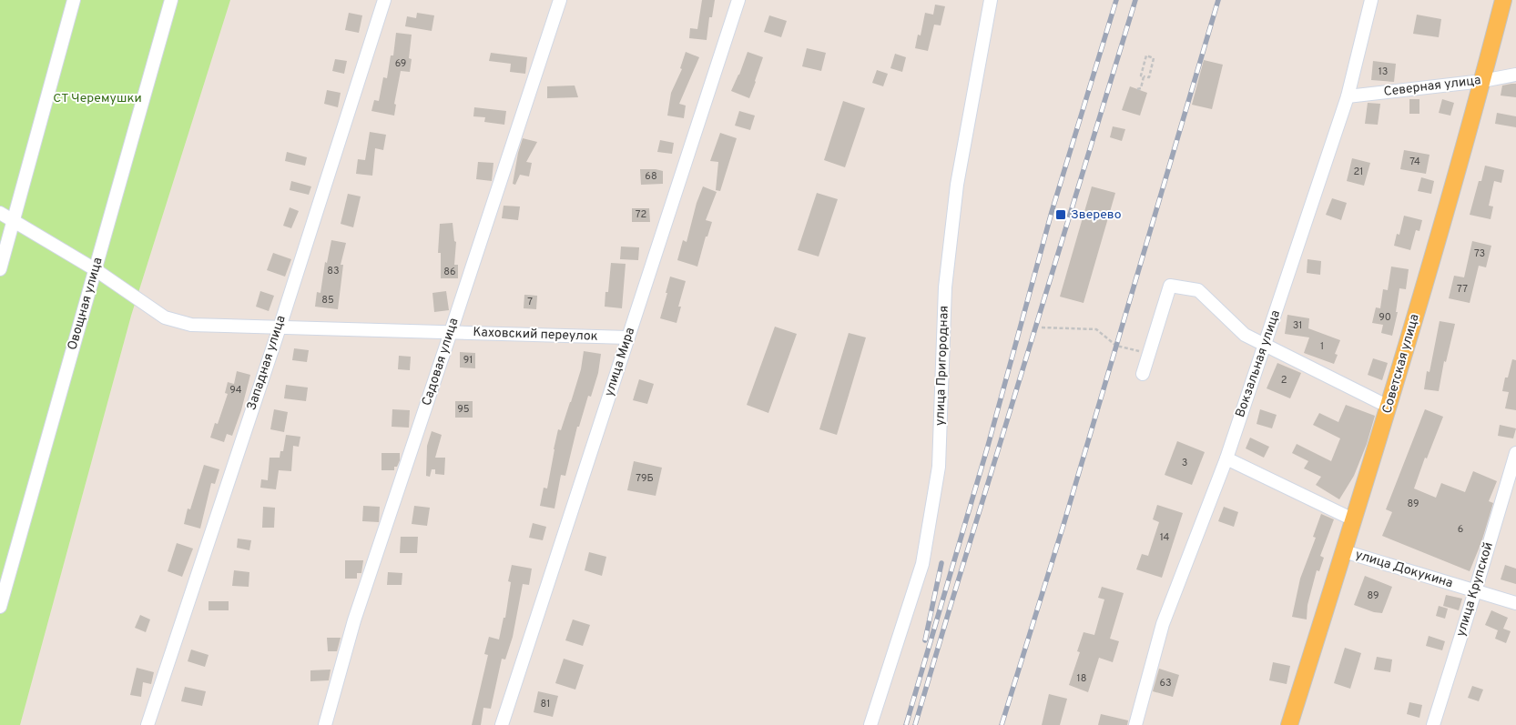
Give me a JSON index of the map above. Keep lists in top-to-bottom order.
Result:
{
  "streets": {
    "main road": ["Советская улица"],
    "street": [
      "Северная улица",
      "Овощная улица",
      "Каховский переулок",
      "Садовая улица",
      "улица Мира",
      "Западная улица",
      "Вокзальная улица",
      "улица Пригородная",
      "улица Докукина",
      "улица Крупской"
    ]
  },
  "crossings": [
    ["Северная улица", "Вокзальная улица"],
    ["Северная улица", "Советская улица"],
    ["Овощная улица", "Каховский переулок"],
    ["Каховский переулок", "Садовая улица"],
    ["Каховский переулок", "улица Мира"],
    ["Каховский переулок", "Западная улица"],
    ["Советская улица", "улица Докукина"],
    ["улица Докукина", "улица Крупской"]
  ],
  "parks": ["СТ Черемушки"],
  "places": {
    "transit": ["Зверево"]
  },
  "house_numbers": [
    "69",
    "13",
    "74",
    "21",
    "68",
    "72",
    "73",
    "83",
    "86",
    "77",
    "85",
    "7",
    "90",
    "31",
    "1",
    "91",
    "2",
    "94",
    "95",
    "3",
    "79Б",
    "89",
    "6",
    "14",
    "89",
    "18",
    "63",
    "81"
  ]
}
